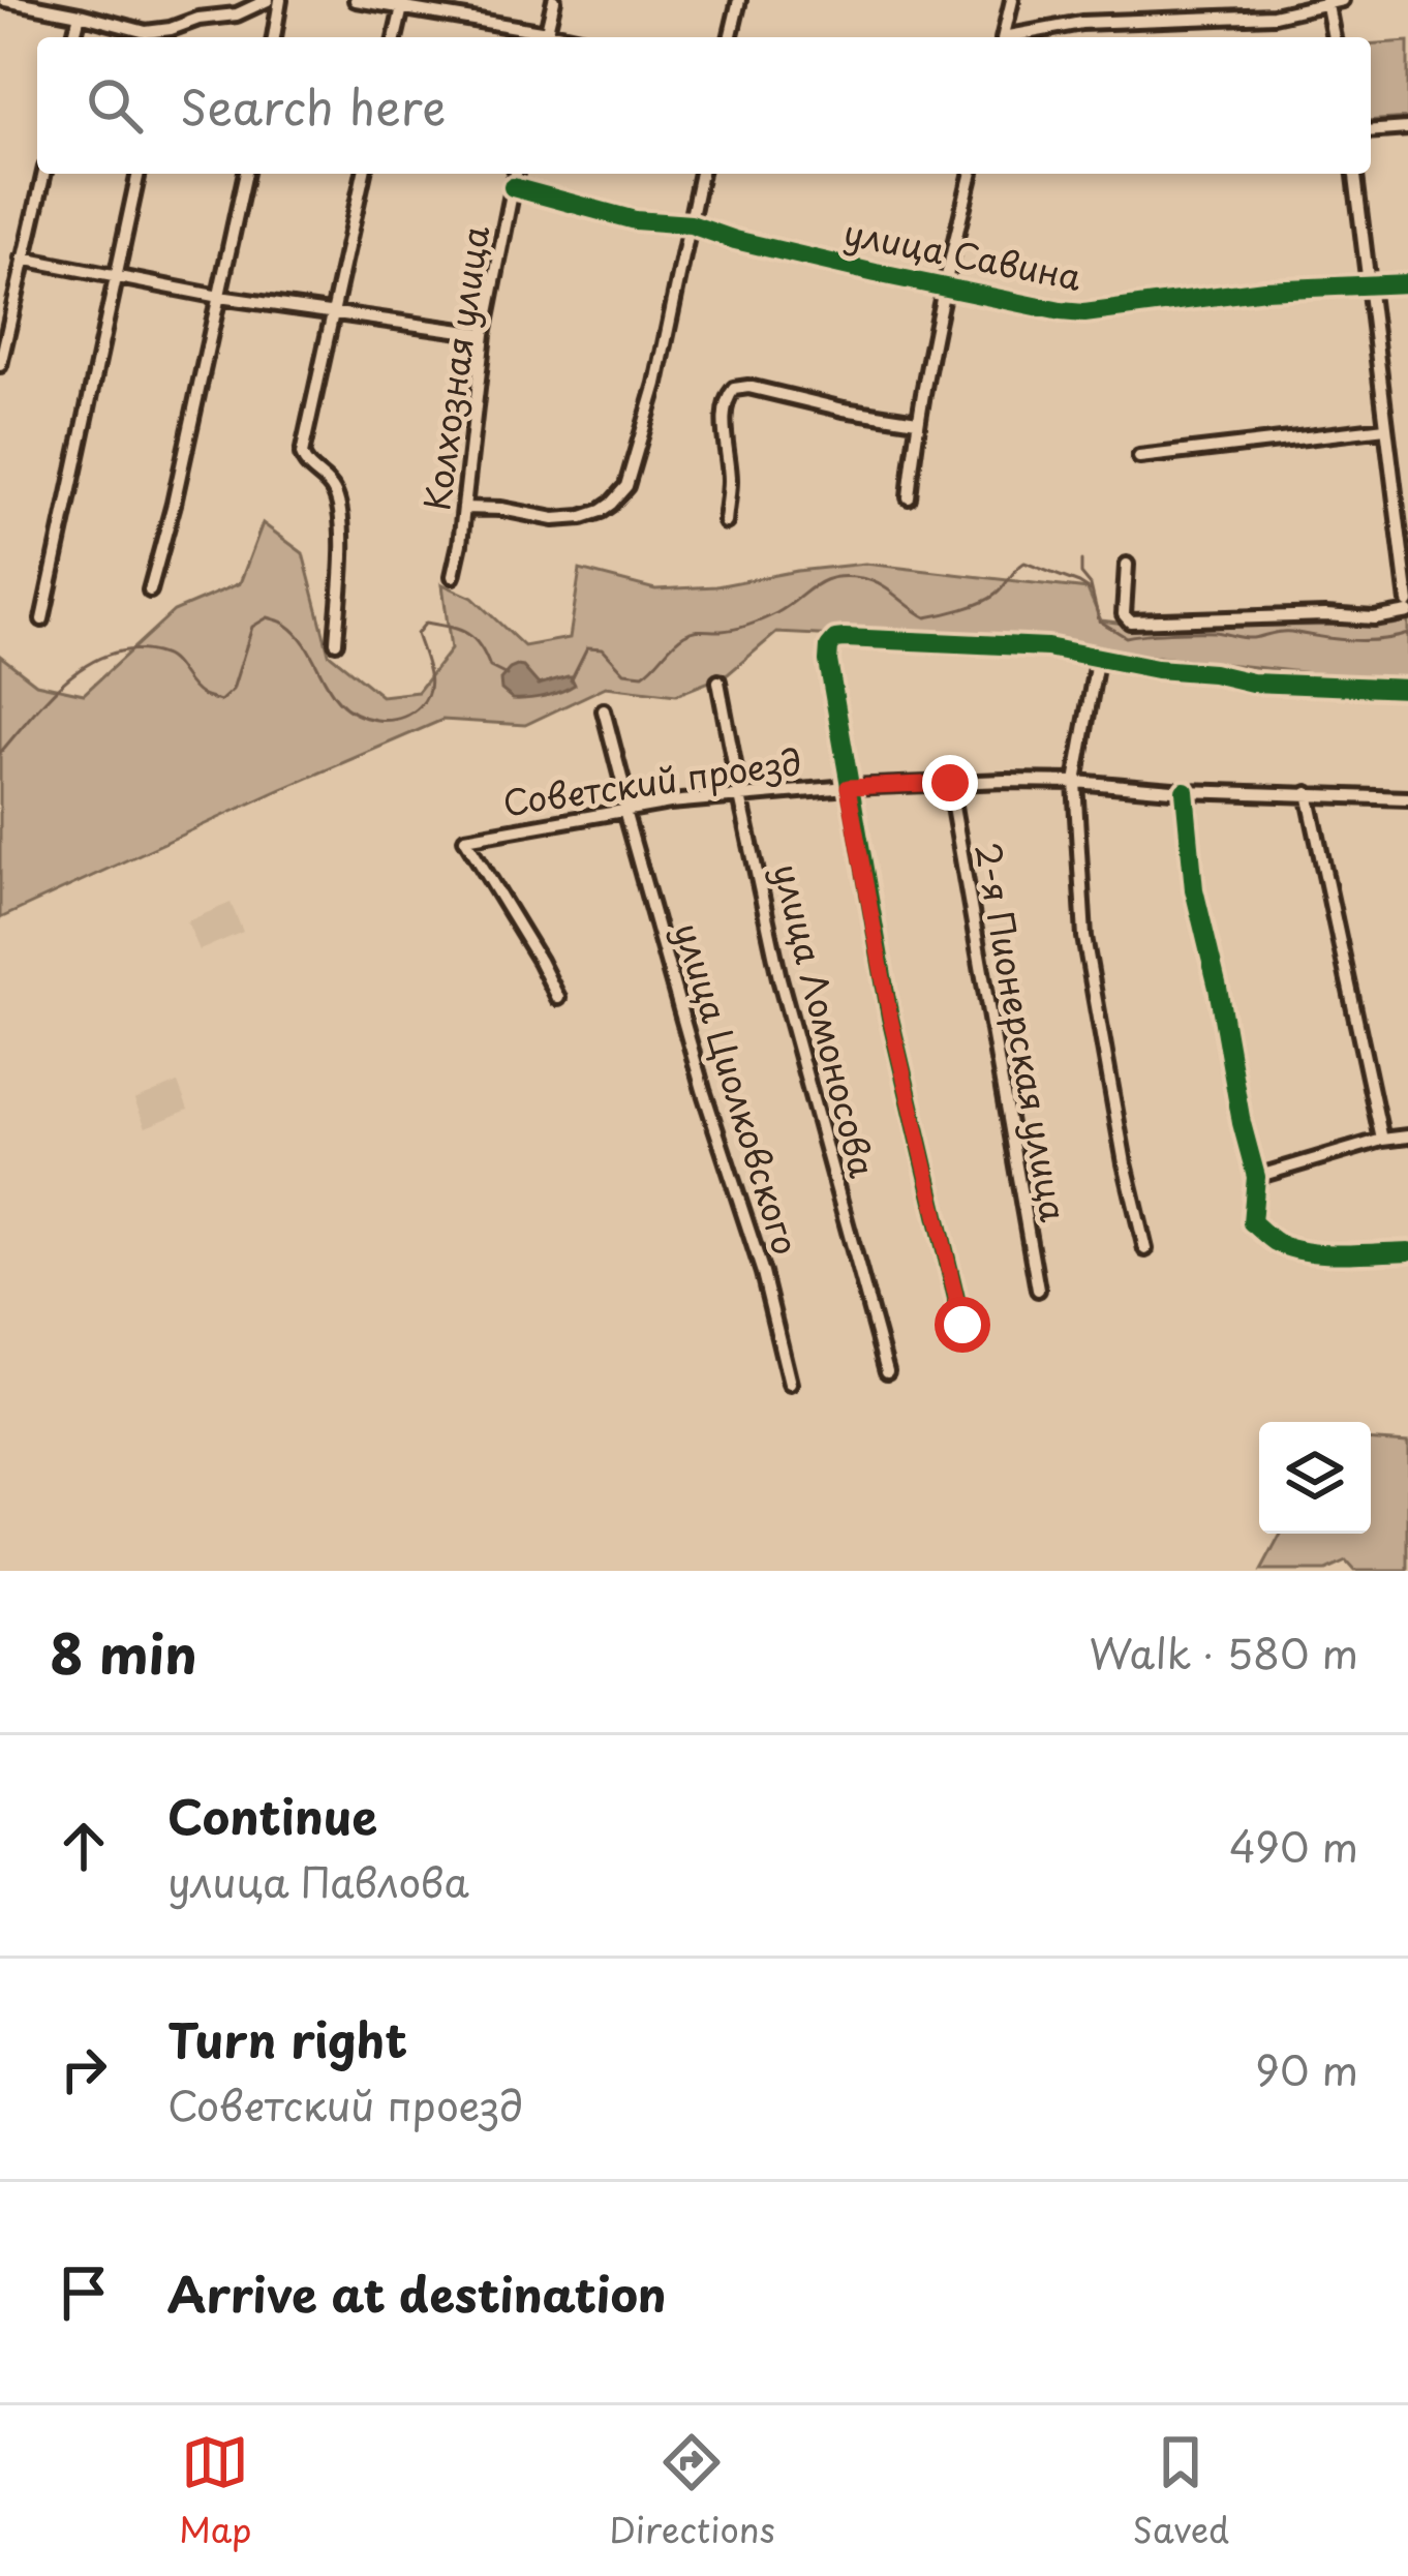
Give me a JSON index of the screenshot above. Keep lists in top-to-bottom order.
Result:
{
  "streets": {
    "street": [
      "улица Савина",
      "Колхозная улица",
      "Советский проезд",
      "улица Ломоносова",
      "2-я Пионерская улица",
      "улица Циолковского"
    ]
  },
  "crossings": [
    ["улица Савина", "Колхозная улица"],
    ["Советский проезд", "улица Ломоносова"],
    ["Советский проезд", "2-я Пионерская улица"],
    ["Советский проезд", "улица Циолковского"]
  ],
  "page": {
    "search": "Search here",
    "heading": ["8 min", "Walk · 580 m"],
    "list": [
      ["Continue", "улица Павлова", "490 m"],
      ["Turn right", "Советский проезд", "90 m"],
      "Arrive at destination"
    ],
    "nav": ["Map", "Directions", "Saved"]
  }
}
